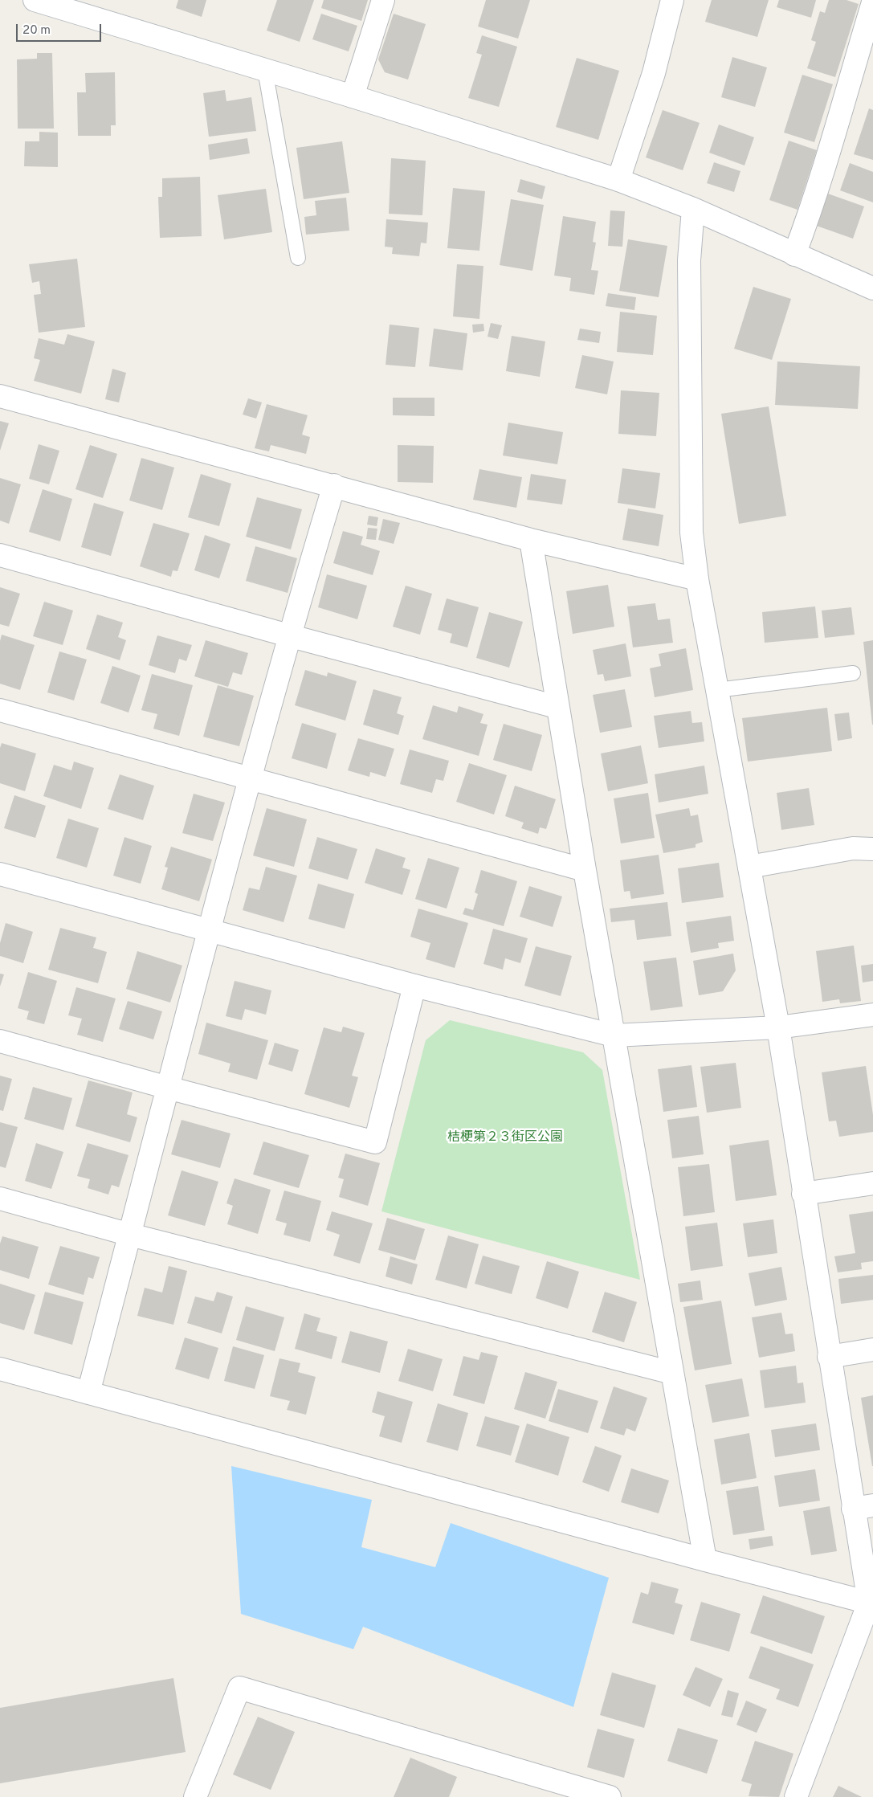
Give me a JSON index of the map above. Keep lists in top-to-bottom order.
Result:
{
  "parks": ["桔梗第２３街区公園"],
  "scale_bar": "20 m"
}
